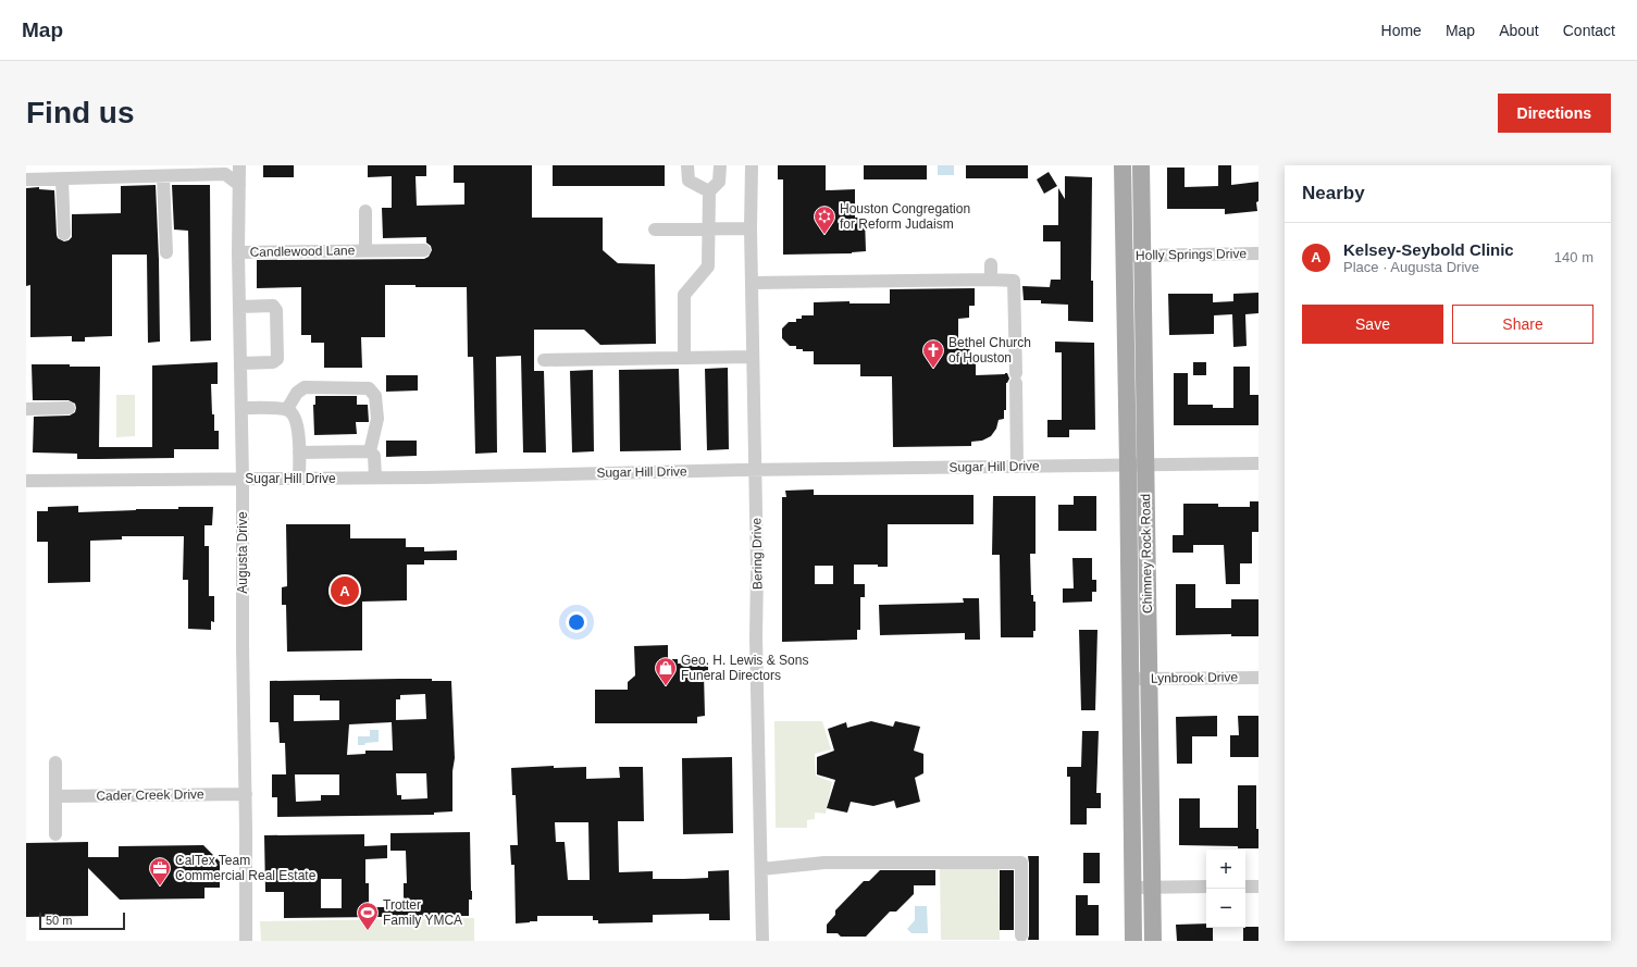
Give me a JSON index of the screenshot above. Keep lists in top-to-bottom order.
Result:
{
  "streets": {
    "main road": ["Chimney Rock Road"],
    "street": [
      "Candlewood Lane",
      "Holly Springs Drive",
      "Sugar Hill Drive",
      "Augusta Drive",
      "Bering Drive",
      "Lynbrook Drive",
      "Cader Creek Drive"
    ]
  },
  "crossings": [
    ["Candlewood Lane", "Augusta Drive"],
    ["Holly Springs Drive", "Chimney Rock Road"],
    ["Sugar Hill Drive", "Augusta Drive"],
    ["Sugar Hill Drive", "Bering Drive"],
    ["Sugar Hill Drive", "Chimney Rock Road"],
    ["Augusta Drive", "Cader Creek Drive"],
    ["Chimney Rock Road", "Lynbrook Drive"]
  ],
  "places": {
    "synagogue": ["Houston Congregation for Reform Judaism"],
    "church": ["Bethel Church of Houston"],
    "shop": ["Geo. H. Lewis & Sons Funeral Directors"],
    "office": ["CalTex Team Commercial Real Estate"],
    "sports": ["Trotter Family YMCA"]
  },
  "scale_bar": "50 m",
  "page": {
    "header": "Map",
    "nav": [
      "Home",
      "Map",
      "About",
      "Contact"
    ],
    "buttons": [
      "Directions",
      ["Save", "Share"]
    ],
    "title": "Find us",
    "heading": "Nearby",
    "list": [
      {
        "mark": "A",
        "name": "Kelsey-Seybold Clinic",
        "note": "Place · Augusta Drive",
        "value": "140 m"
      }
    ],
    "pins": "A",
    "map_buttons": ["+", "−"],
    "scale": "50 m"
  }
}
